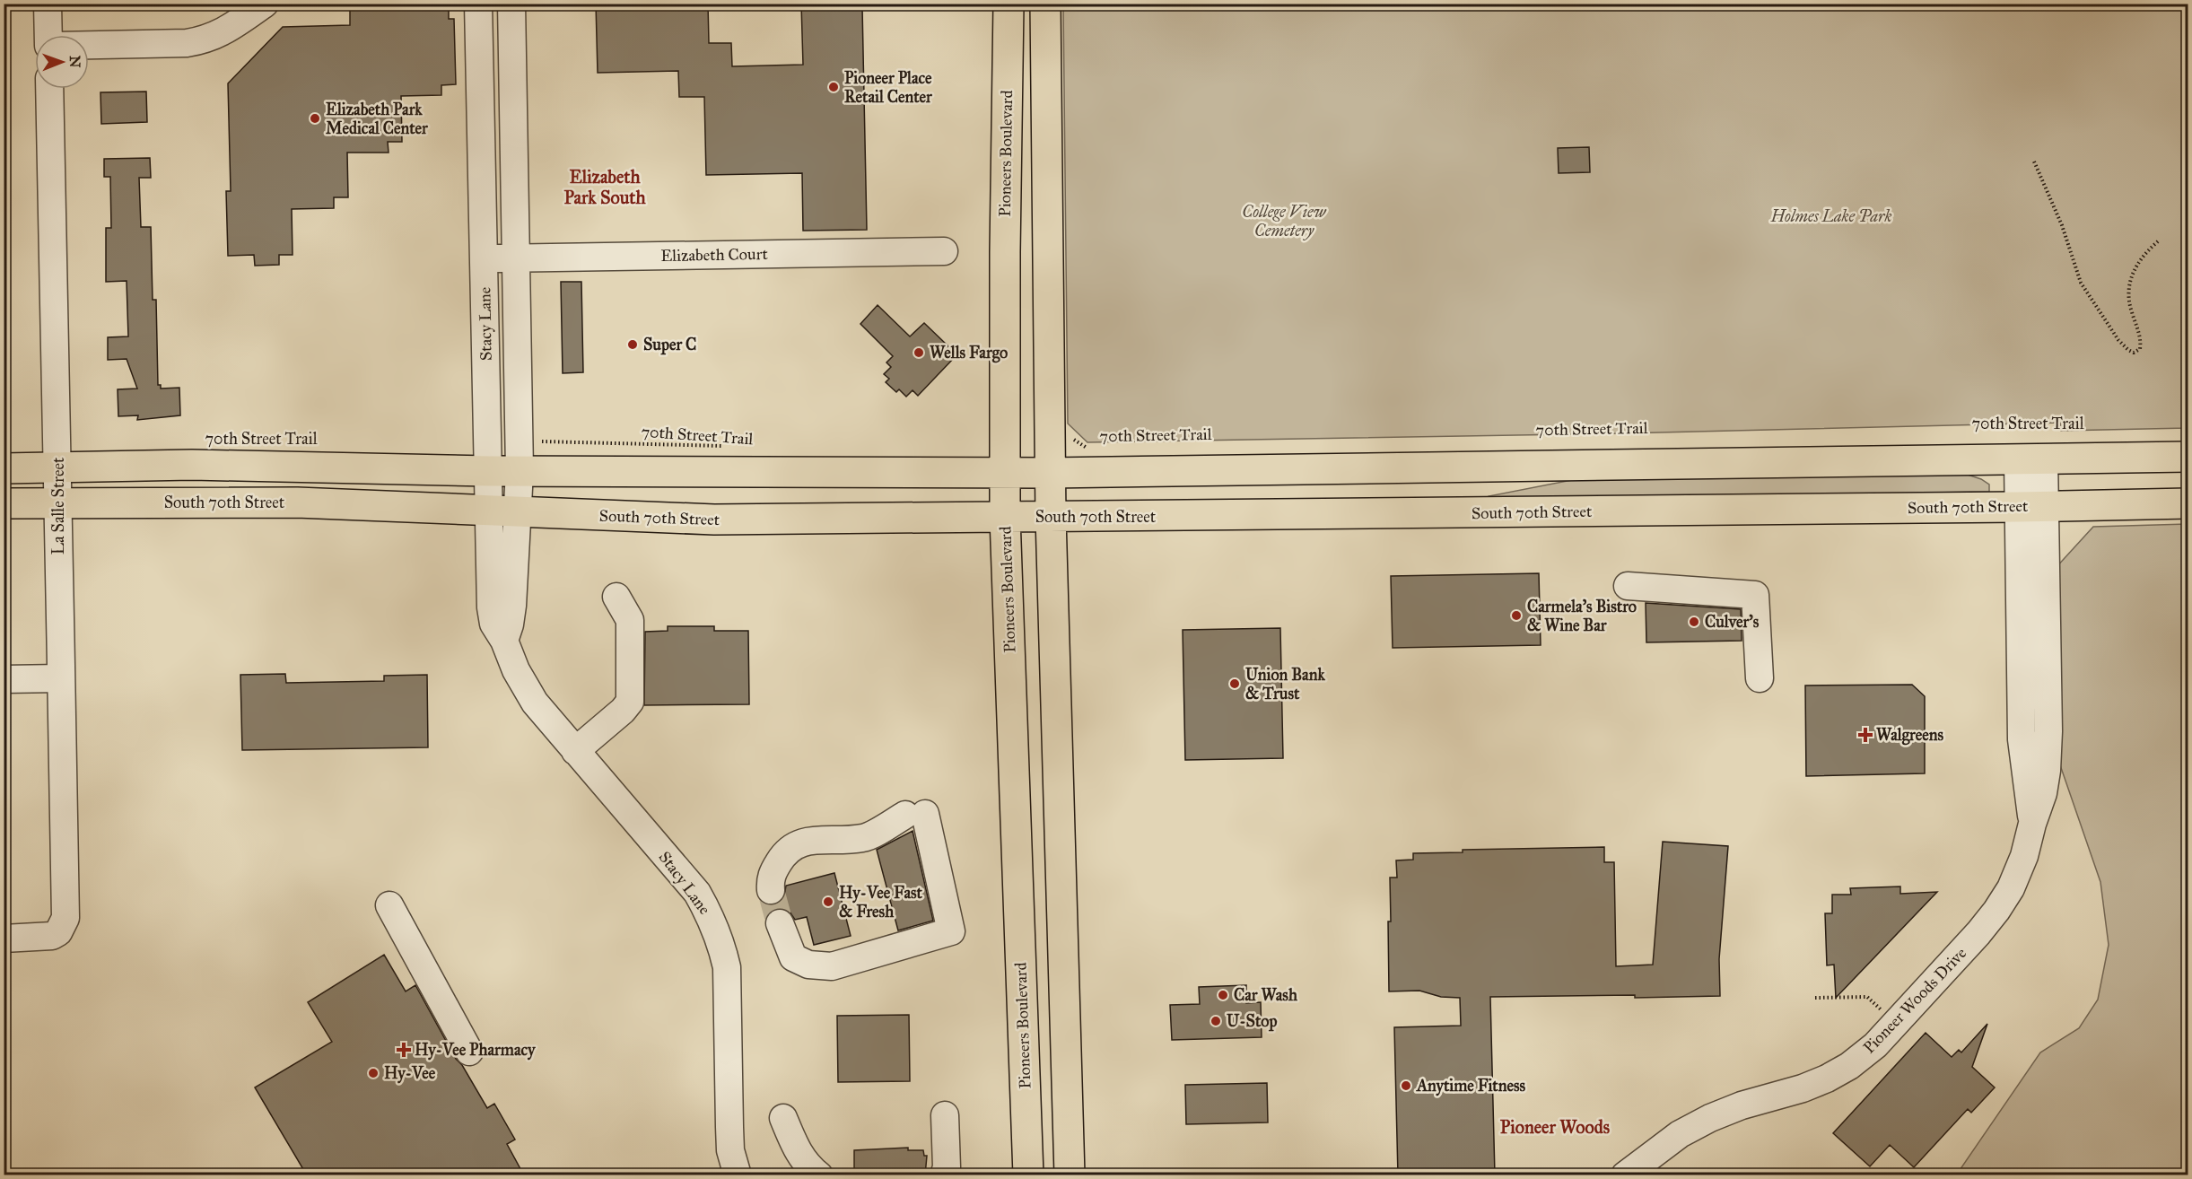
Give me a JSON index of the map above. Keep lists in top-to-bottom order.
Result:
{
  "streets": {
    "main road": ["Pioneers Boulevard", "South 70th Street"],
    "street": [
      "Elizabeth Court",
      "Stacy Lane",
      "La Salle Street",
      "Pioneer Woods Drive"
    ],
    "path": ["70th Street Trail"]
  },
  "crossings": [
    ["Pioneers Boulevard", "South 70th Street"],
    ["Elizabeth Court", "Stacy Lane"],
    ["Stacy Lane", "70th Street Trail"],
    ["Stacy Lane", "South 70th Street"],
    ["South 70th Street", "La Salle Street"],
    ["South 70th Street", "Pioneer Woods Drive"]
  ],
  "districts": ["Elizabeth Park South", "Pioneer Woods"],
  "parks": ["College View Cemetery", "Holmes Lake Park"],
  "places": {
    "other": [
      "Pioneer Place Retail Center",
      "Elizabeth Park Medical Center",
      "Super C",
      "Wells Fargo",
      "Carmela's Bistro & Wine Bar",
      "Culver's",
      "Union Bank & Trust",
      "Hy-Vee Fast & Fresh",
      "Car Wash",
      "U-Stop",
      "Hy-Vee",
      "Anytime Fitness"
    ],
    "health": ["Walgreens", "Hy-Vee Pharmacy"]
  },
  "north": "right"
}
